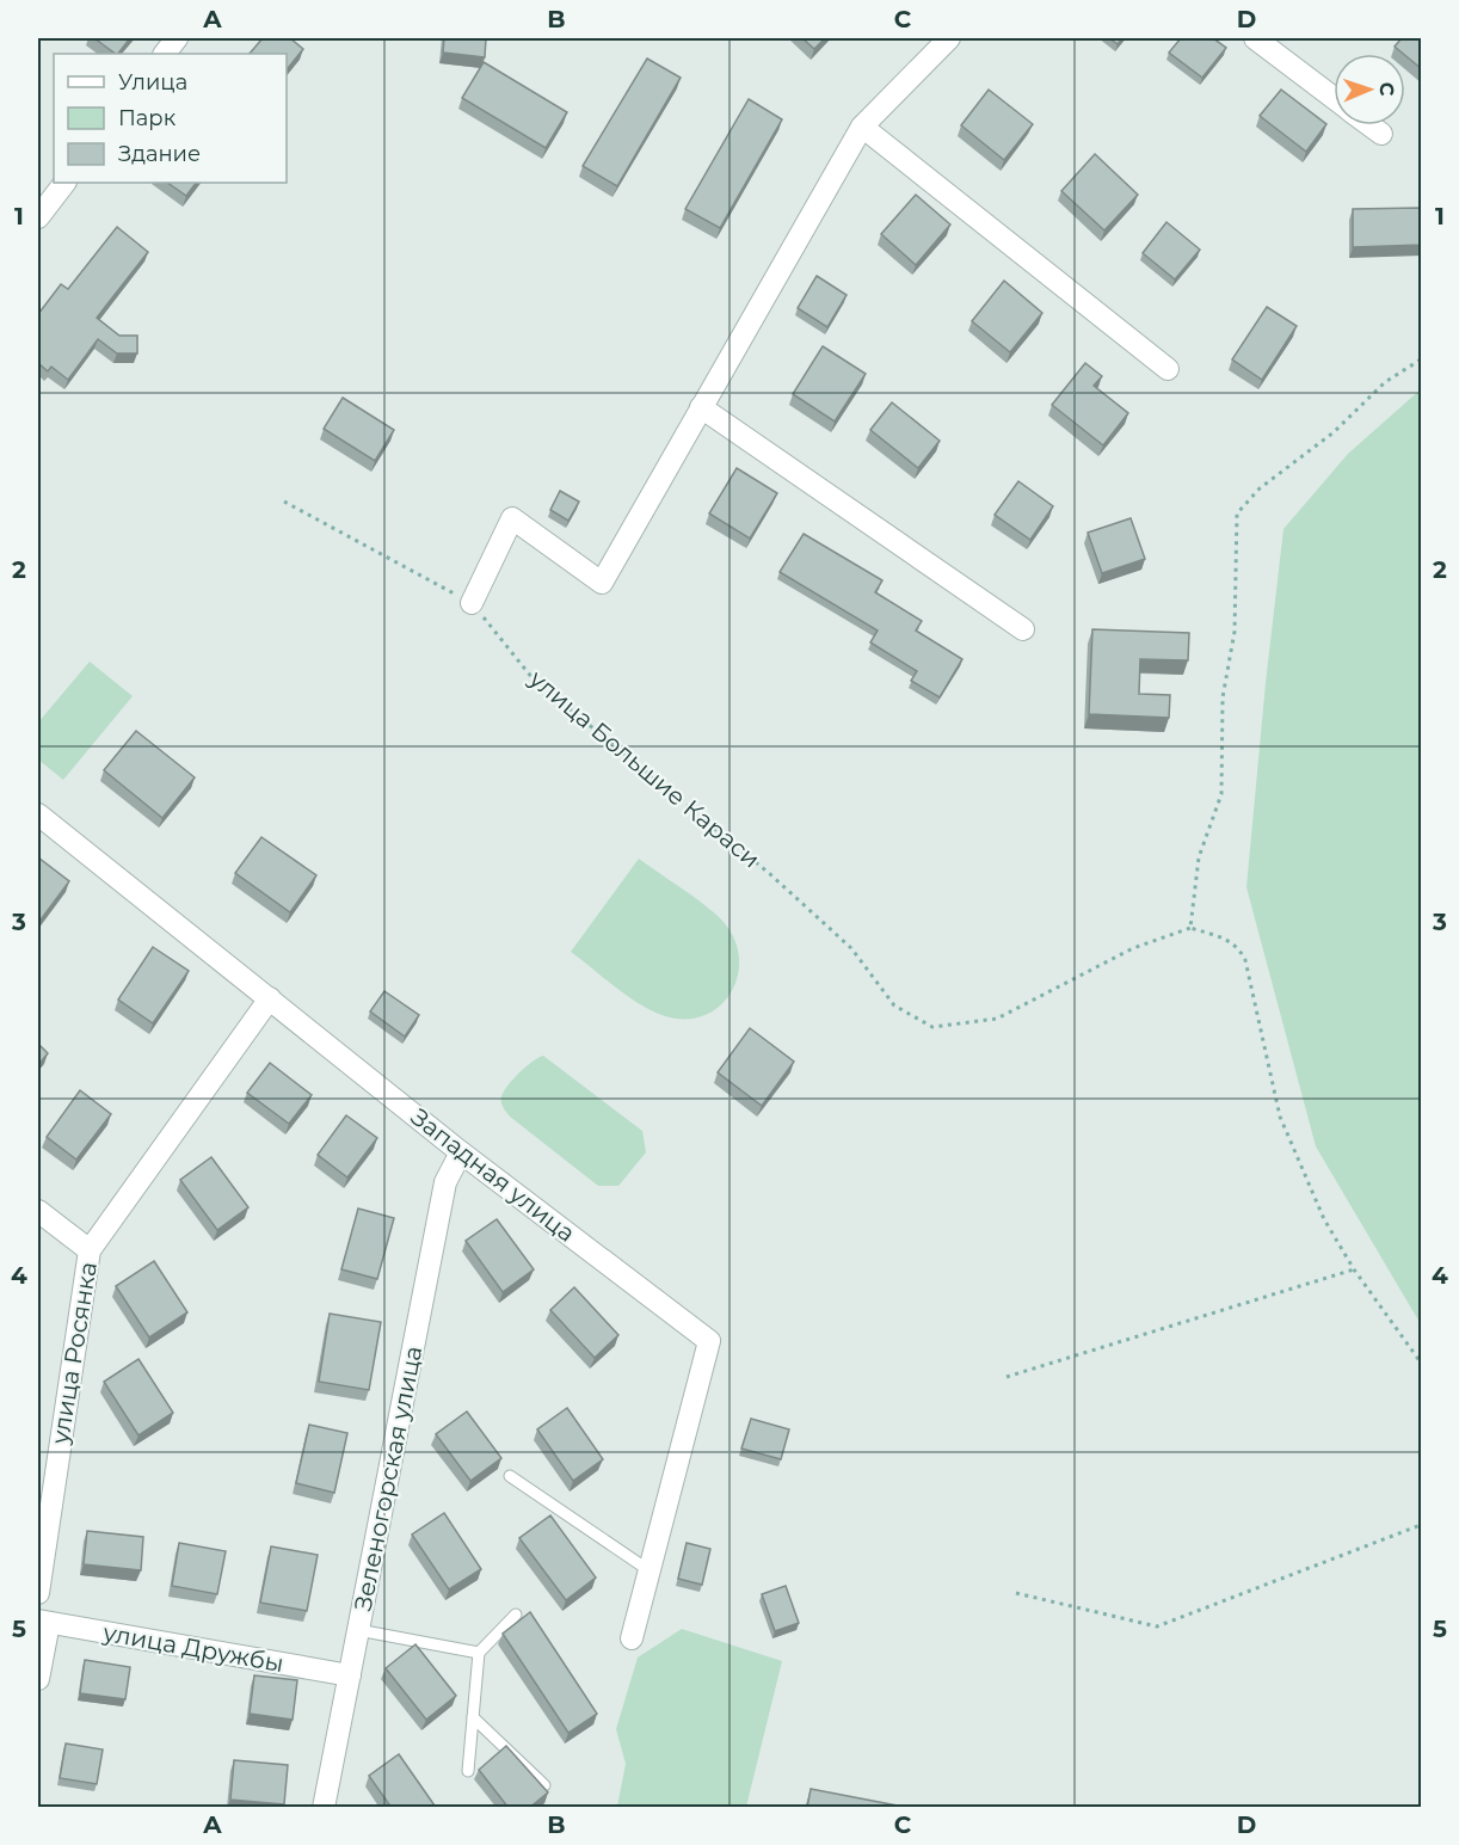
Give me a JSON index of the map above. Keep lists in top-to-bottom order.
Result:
{
  "streets": {
    "street": [
      "Западная улица",
      "улица Росянка",
      "Зеленогорская улица",
      "улица Дружбы"
    ],
    "path": ["улица Большие Караси"]
  },
  "crossings": [
    ["Западная улица", "улица Росянка"],
    ["Западная улица", "Зеленогорская улица"],
    ["Зеленогорская улица", "улица Дружбы"]
  ],
  "legend": ["Улица", "Парк", "Здание"],
  "north": "right",
  "grid": {
    "columns": [
      "A",
      "B",
      "C",
      "D"
    ],
    "rows": [
      "1",
      "2",
      "3",
      "4",
      "5"
    ]
  }
}
